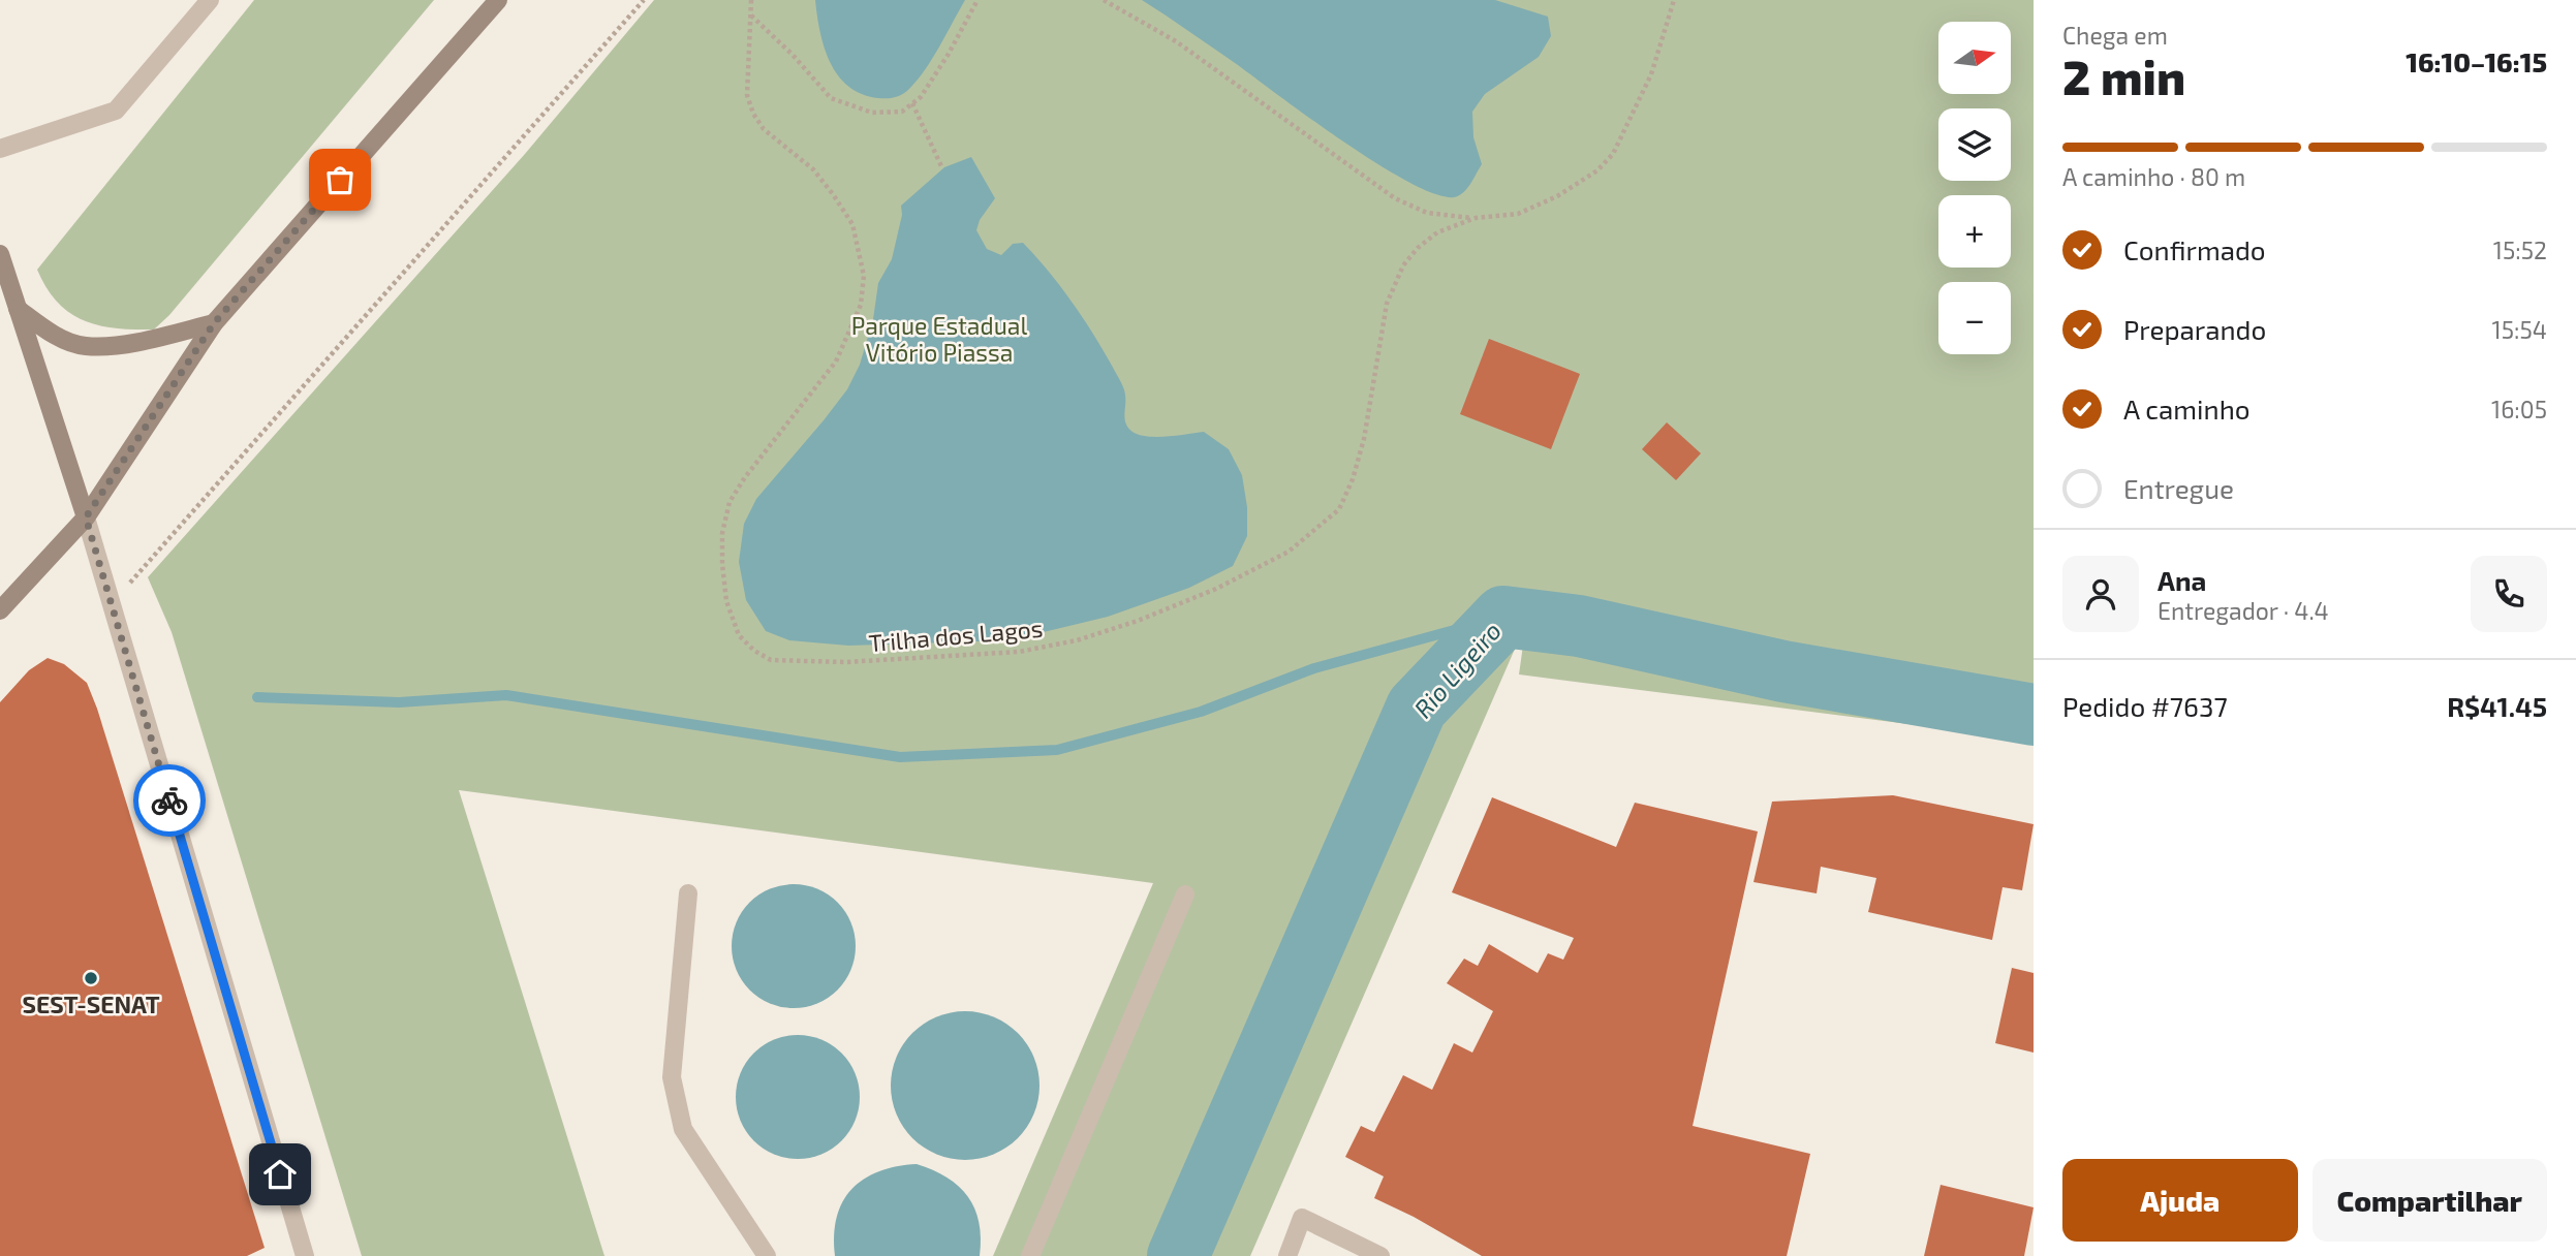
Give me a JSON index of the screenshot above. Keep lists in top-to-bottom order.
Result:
{
  "streets": {
    "path": ["Trilha dos Lagos"]
  },
  "water": ["Rio Ligeiro"],
  "parks": ["Parque Estadual Vitório Piassa"],
  "places": ["SEST-SENAT"],
  "north": "right",
  "page": {
    "heading": ["2 min", "Chega em", "16:10–16:15"],
    "panel": [
      "Ana",
      "Entregador · 4.4",
      "Pedido #7637",
      "R$41.45"
    ],
    "map_buttons": ["+", "−"],
    "bar": "A caminho · 80 m",
    "list": [
      ["Confirmado", "15:52"],
      ["Preparando", "15:54"],
      ["A caminho", "16:05"],
      "Entregue"
    ],
    "buttons": ["Ajuda", "Compartilhar"]
  }
}
